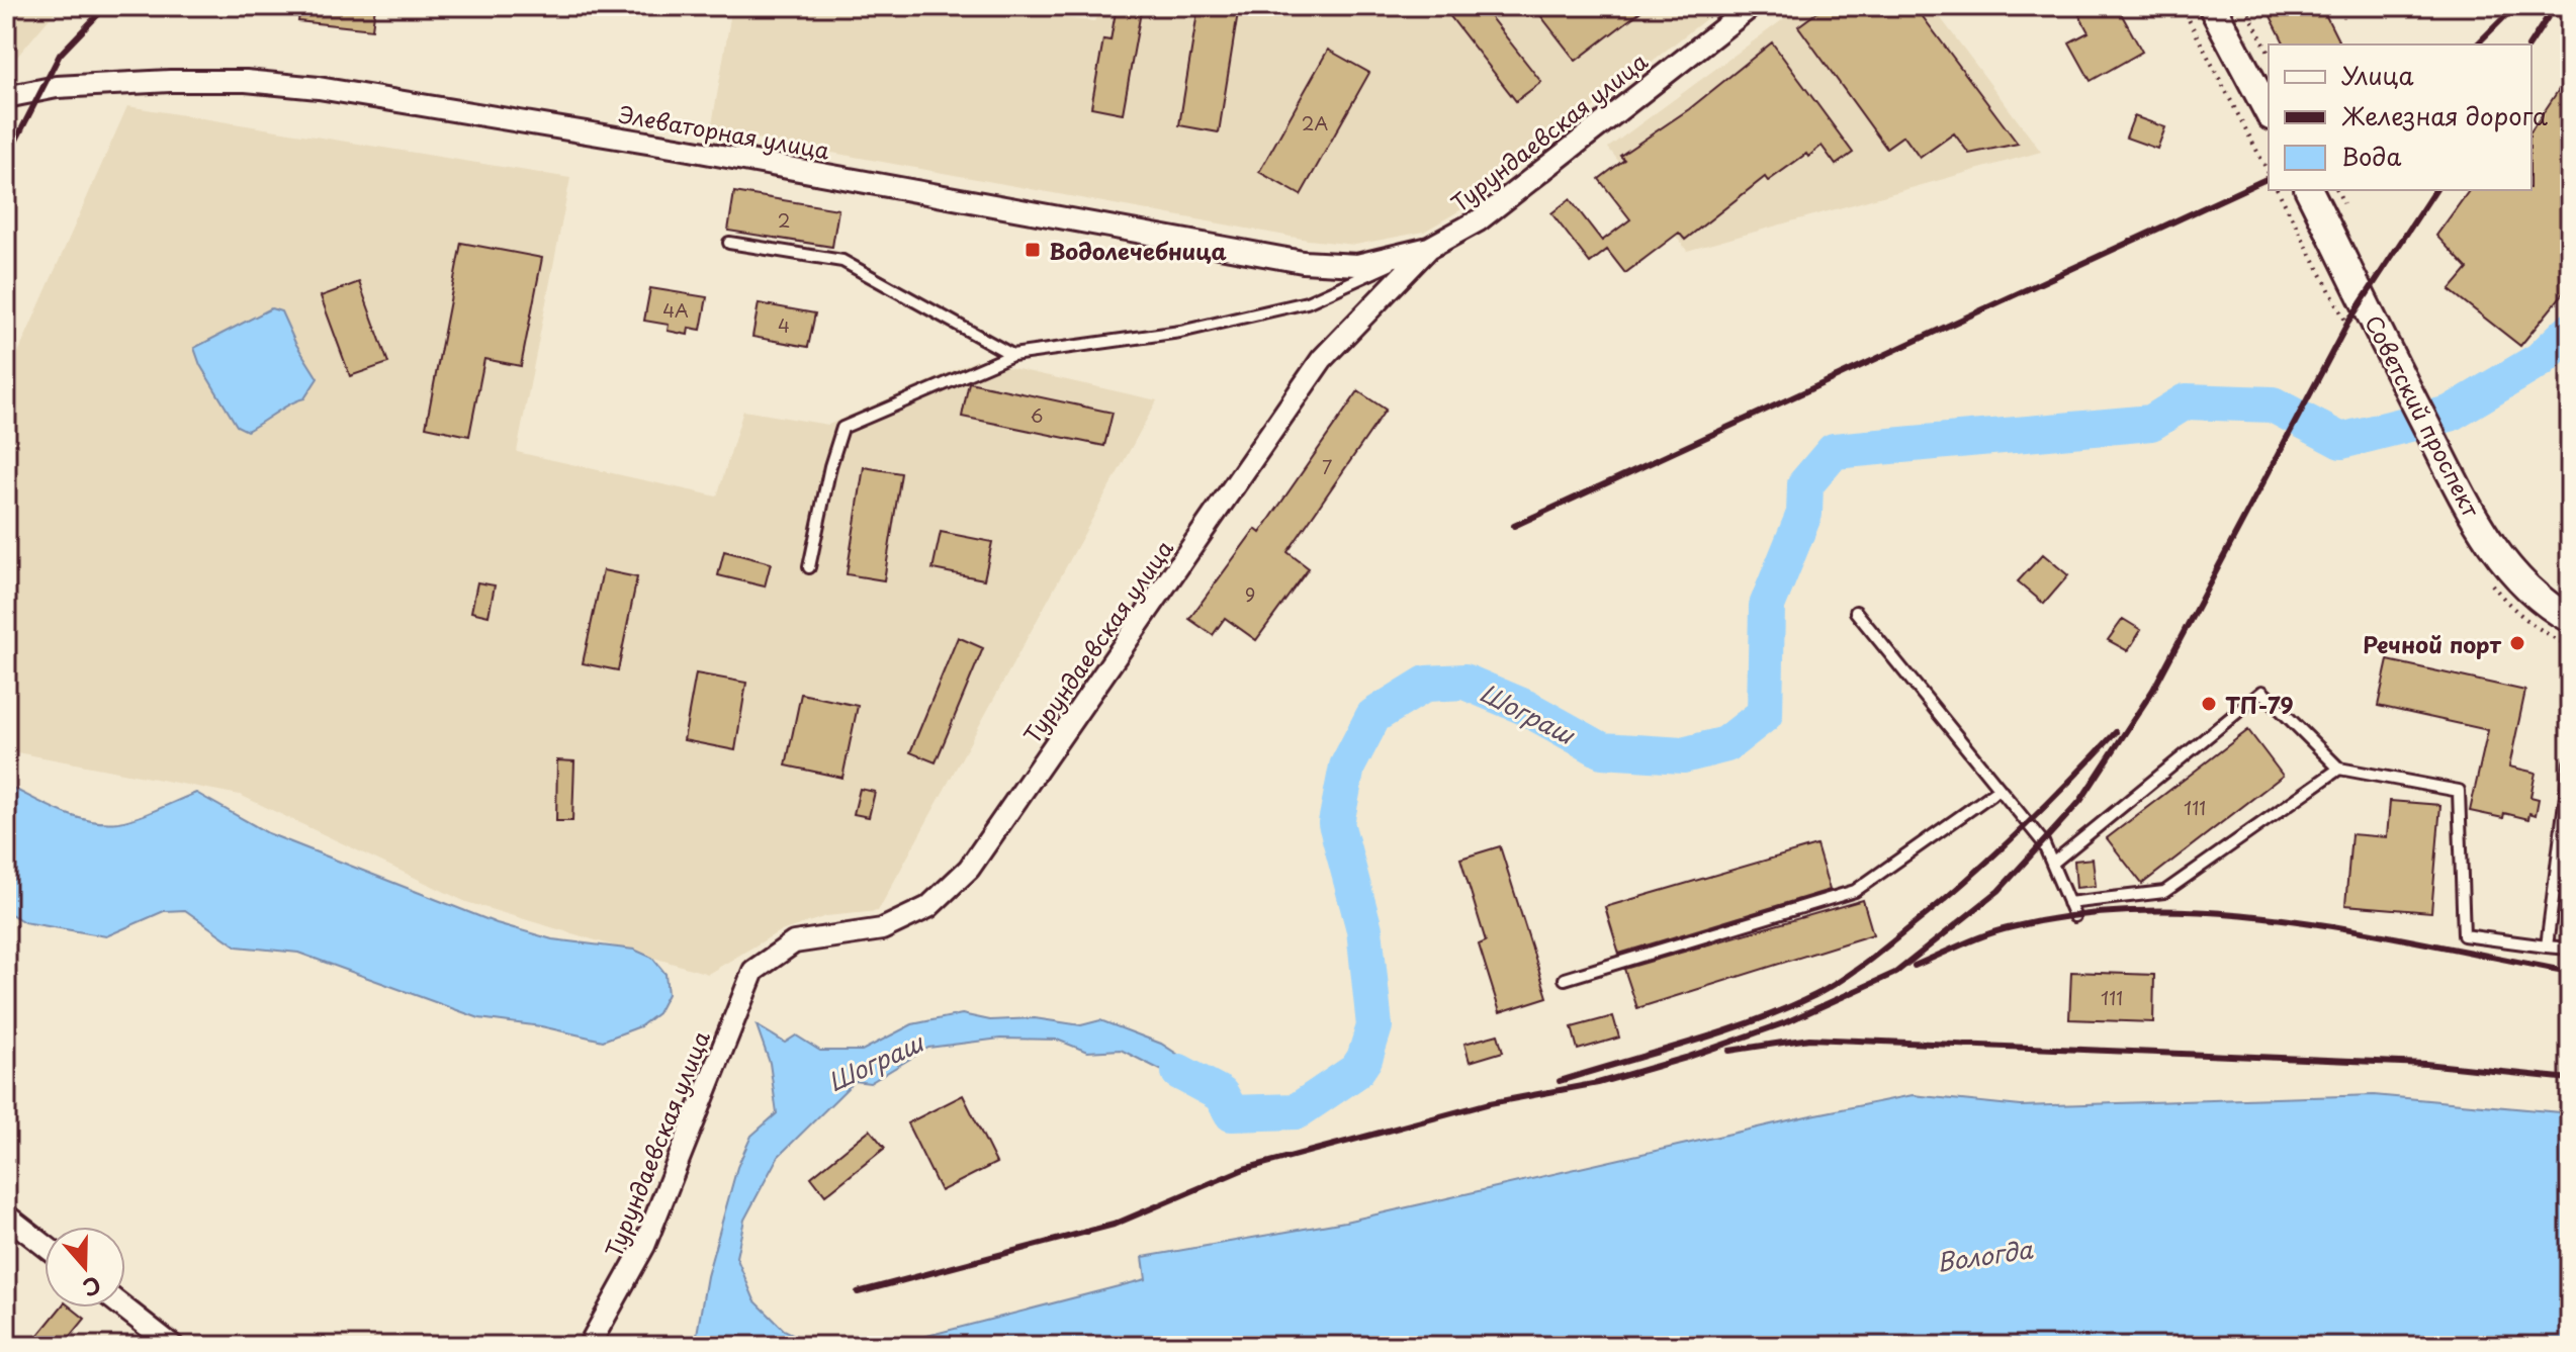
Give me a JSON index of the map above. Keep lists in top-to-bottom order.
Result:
{
  "streets": {
    "street": ["Элеваторная улица", "Турундаевская улица", "Советский проспект"]
  },
  "crossings": [
    ["Элеваторная улица", "Турундаевская улица"]
  ],
  "water": ["Шограш", "Вологда"],
  "places": {
    "transit": ["Водолечебница"],
    "other": ["Речной порт", "ТП-79"]
  },
  "house_numbers": [
    "2А",
    "2",
    "4А",
    "4",
    "6",
    "7",
    "9",
    "111",
    "111"
  ],
  "legend": ["Улица", "Железная дорога", "Вода"],
  "north": "bottom"
}
